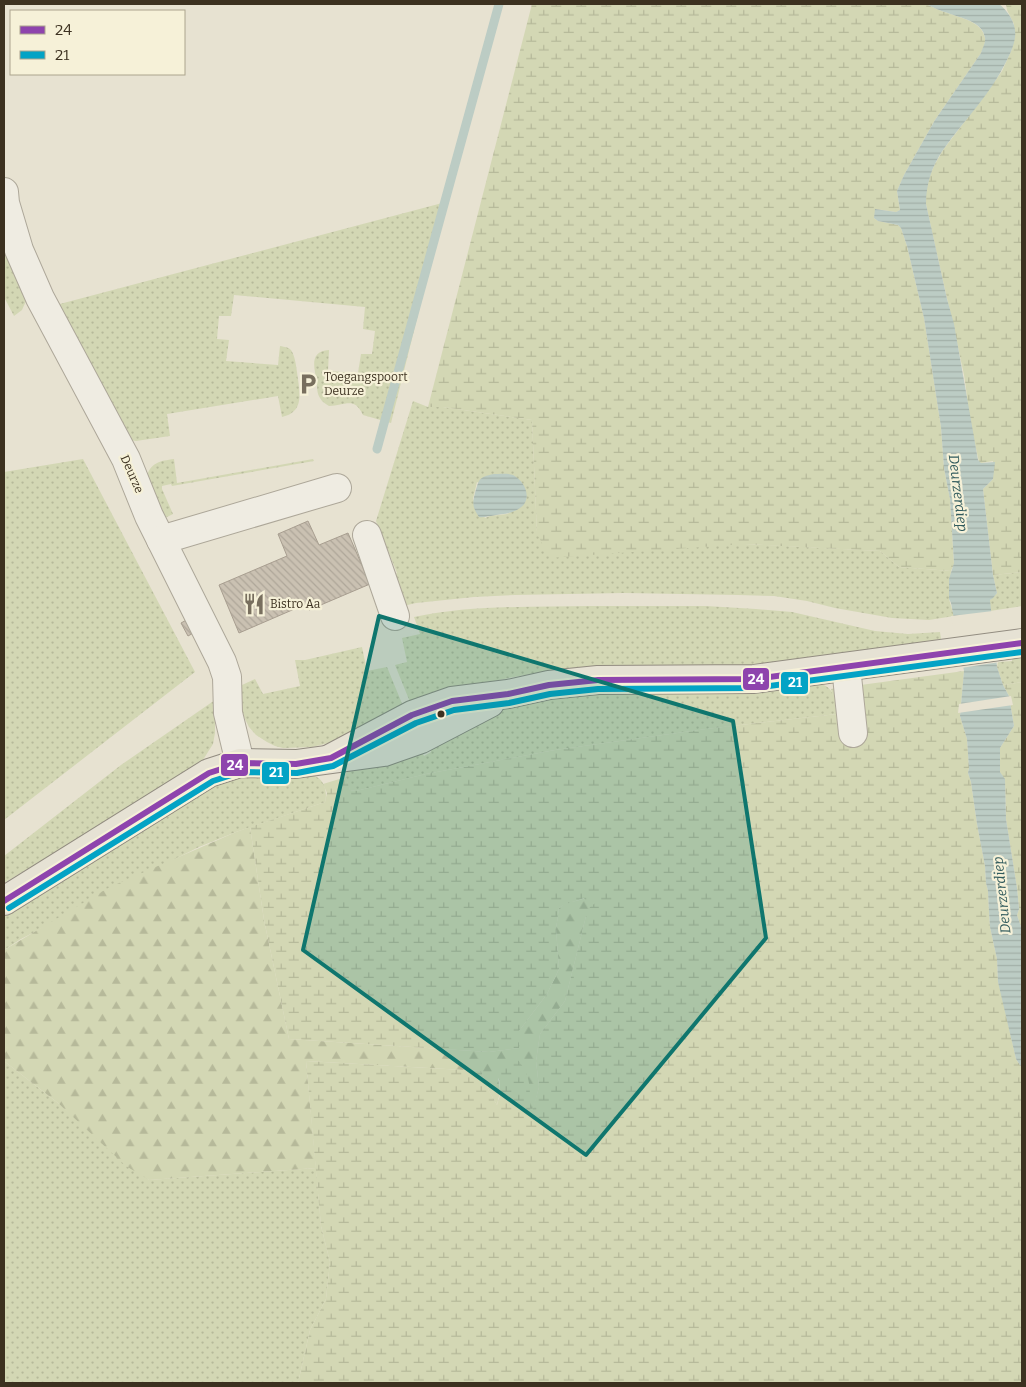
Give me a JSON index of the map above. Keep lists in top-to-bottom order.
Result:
{
  "streets": {
    "street": ["Deurze"]
  },
  "water": ["Deurzerdiep"],
  "places": {
    "parking": ["Toegangspoort Deurze"],
    "restaurant": ["Bistro Aa"]
  },
  "lines": ["transit line 24", "transit line 21"],
  "legend": ["24", "21"]
}
